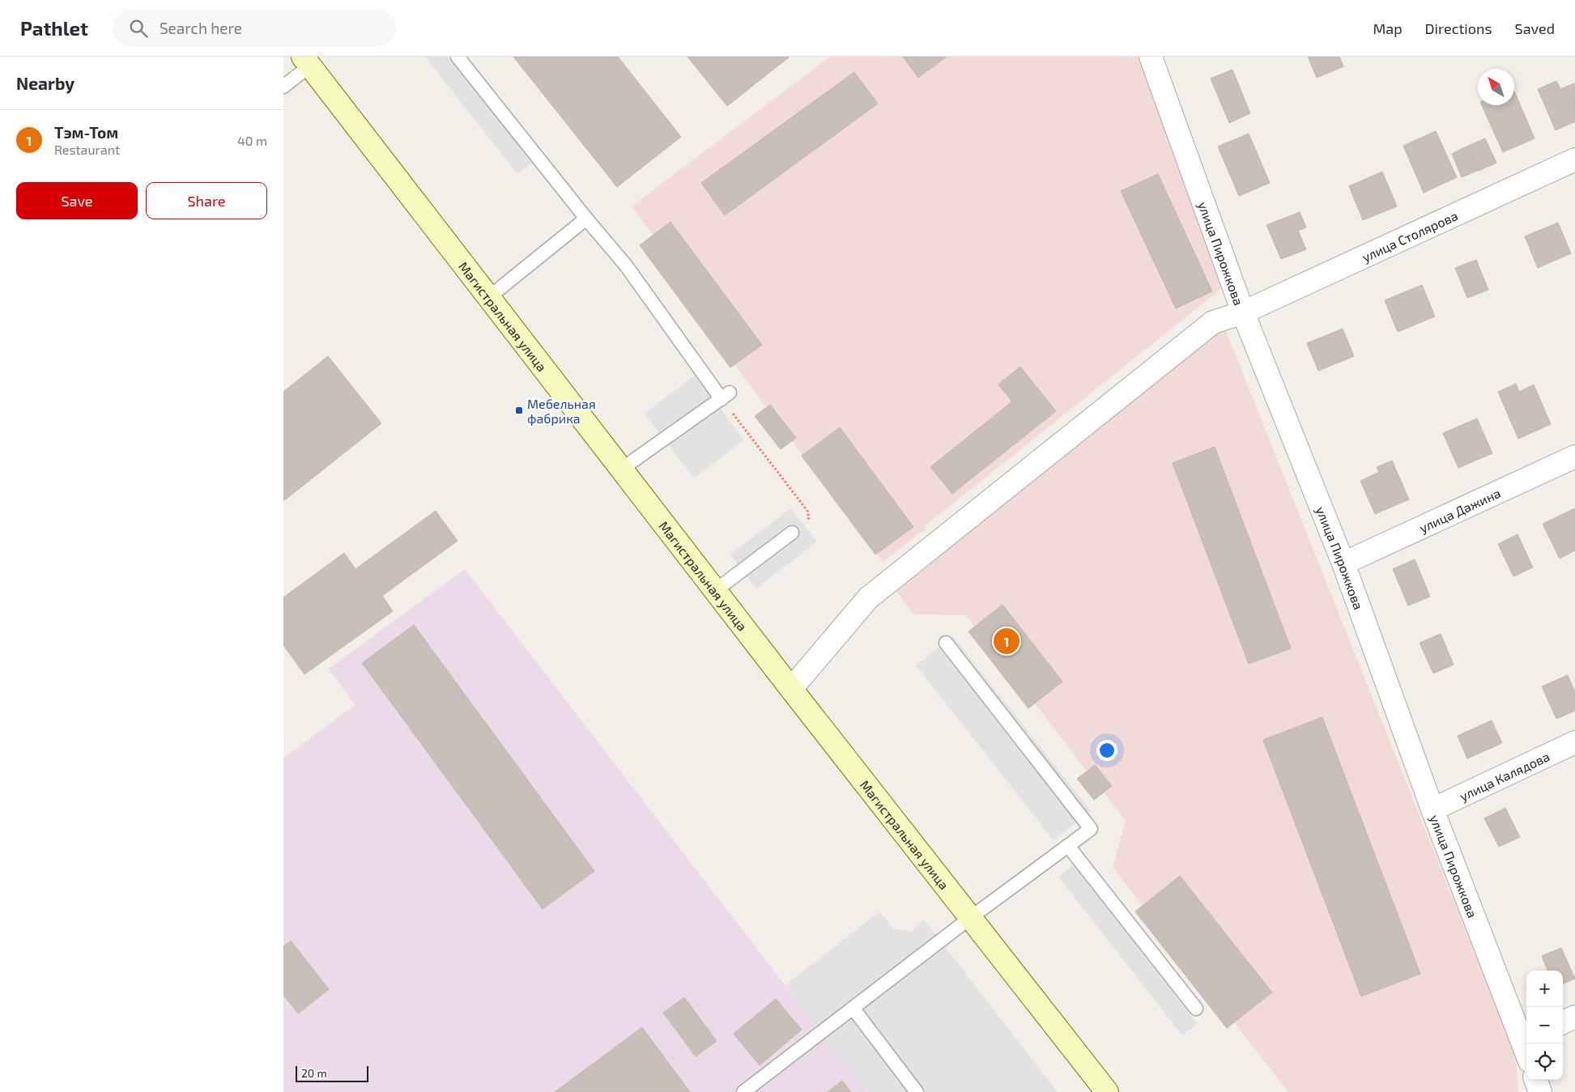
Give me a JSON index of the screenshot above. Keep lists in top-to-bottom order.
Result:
{
  "streets": {
    "main road": ["Магистральная улица"],
    "street": [
      "улица Столярова",
      "улица Пирожкова",
      "улица Дажина",
      "улица Калядова"
    ]
  },
  "crossings": [
    ["улица Столярова", "улица Пирожкова"],
    ["улица Столярова", "Магистральная улица"],
    ["улица Пирожкова", "улица Дажина"],
    ["улица Пирожкова", "улица Калядова"]
  ],
  "places": {
    "transit": ["Мебельная фабрика"]
  },
  "scale_bar": "20 m",
  "north": "top left",
  "page": {
    "header": "Pathlet",
    "search": "Search here",
    "nav": ["Map", "Directions", "Saved"],
    "heading": "Nearby",
    "list": [
      {
        "mark": "1",
        "name": "Тэм-Том",
        "note": "Restaurant",
        "value": "40 m"
      }
    ],
    "buttons": ["Save", "Share"],
    "pins": "1",
    "map_buttons": ["+", "−"],
    "scale": "20 m"
  }
}
